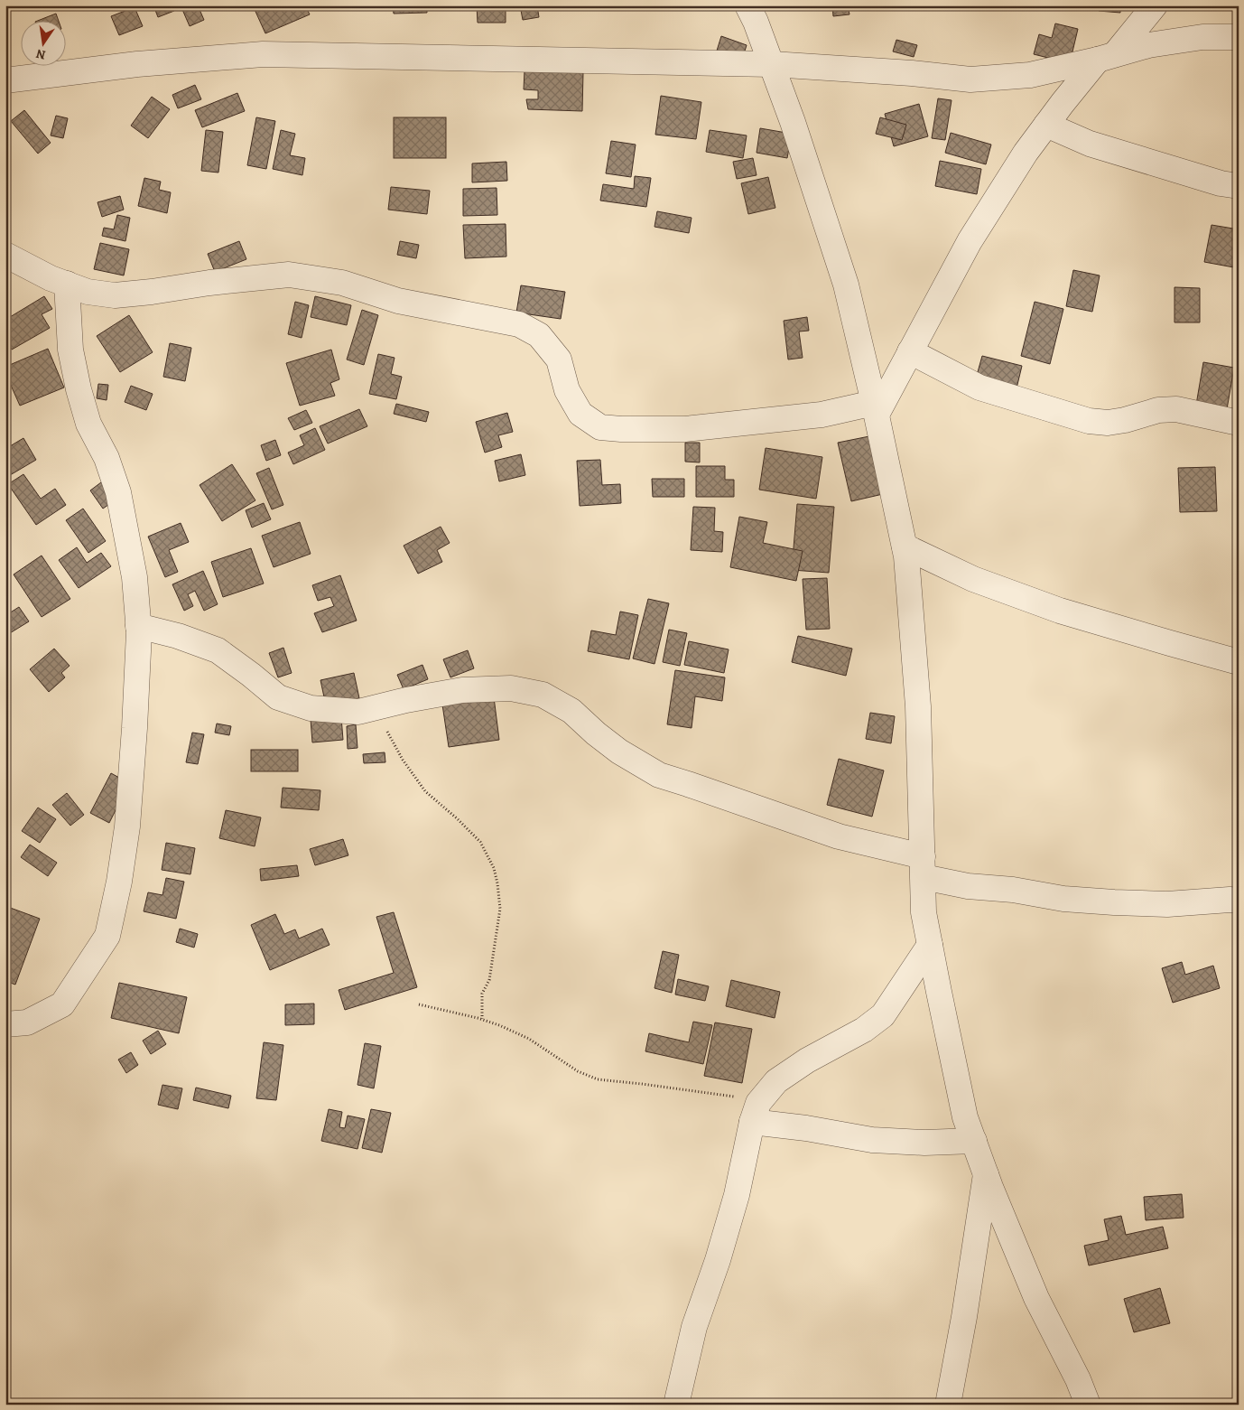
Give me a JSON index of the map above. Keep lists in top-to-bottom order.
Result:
{
  "north": "bottom"
}
